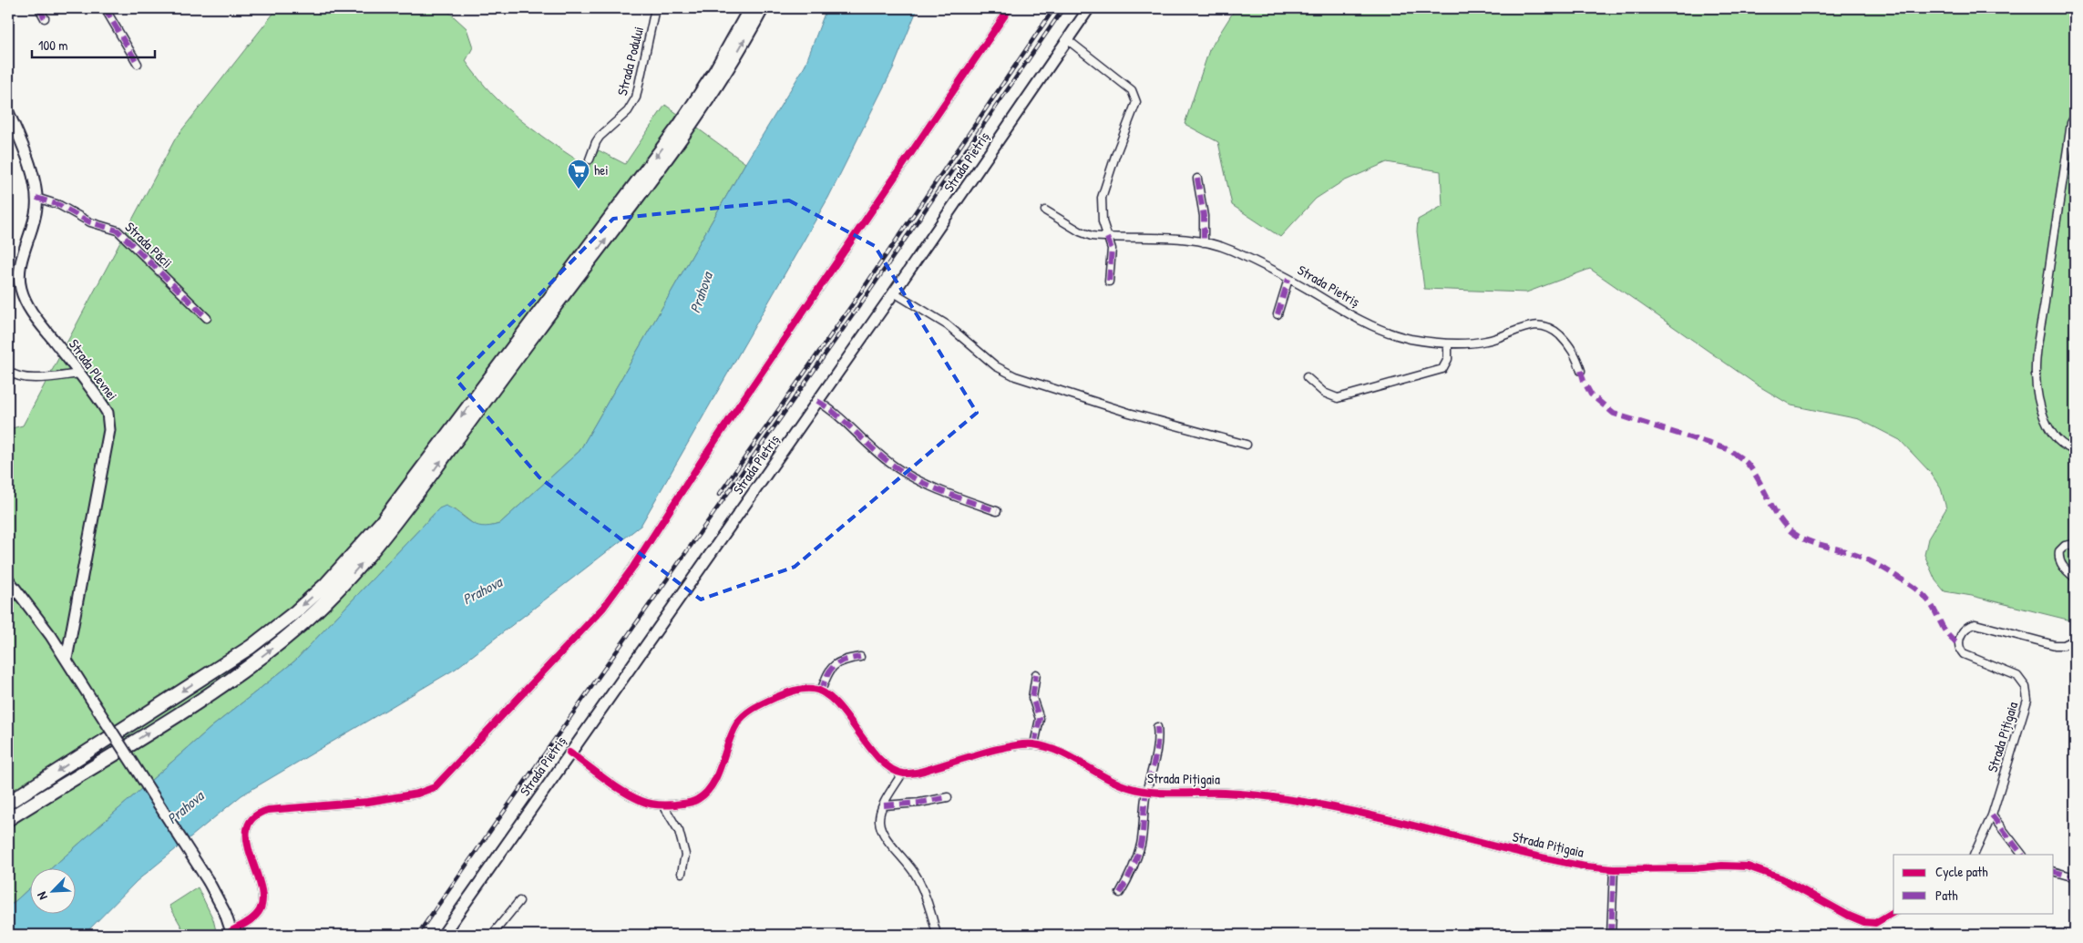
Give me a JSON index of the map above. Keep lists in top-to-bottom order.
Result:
{
  "streets": {
    "main road": ["Strada Pietriș", "Strada Plevnei"],
    "street": ["Strada Podului", "Strada Păcii", "Strada Pițigaia"]
  },
  "crossings": [
    ["Strada Păcii", "Strada Plevnei"]
  ],
  "water": ["Prahova"],
  "places": {
    "supermarket": ["hei"]
  },
  "legend": ["Cycle path", "Path"],
  "scale_bar": "100 m",
  "north": "bottom left"
}
